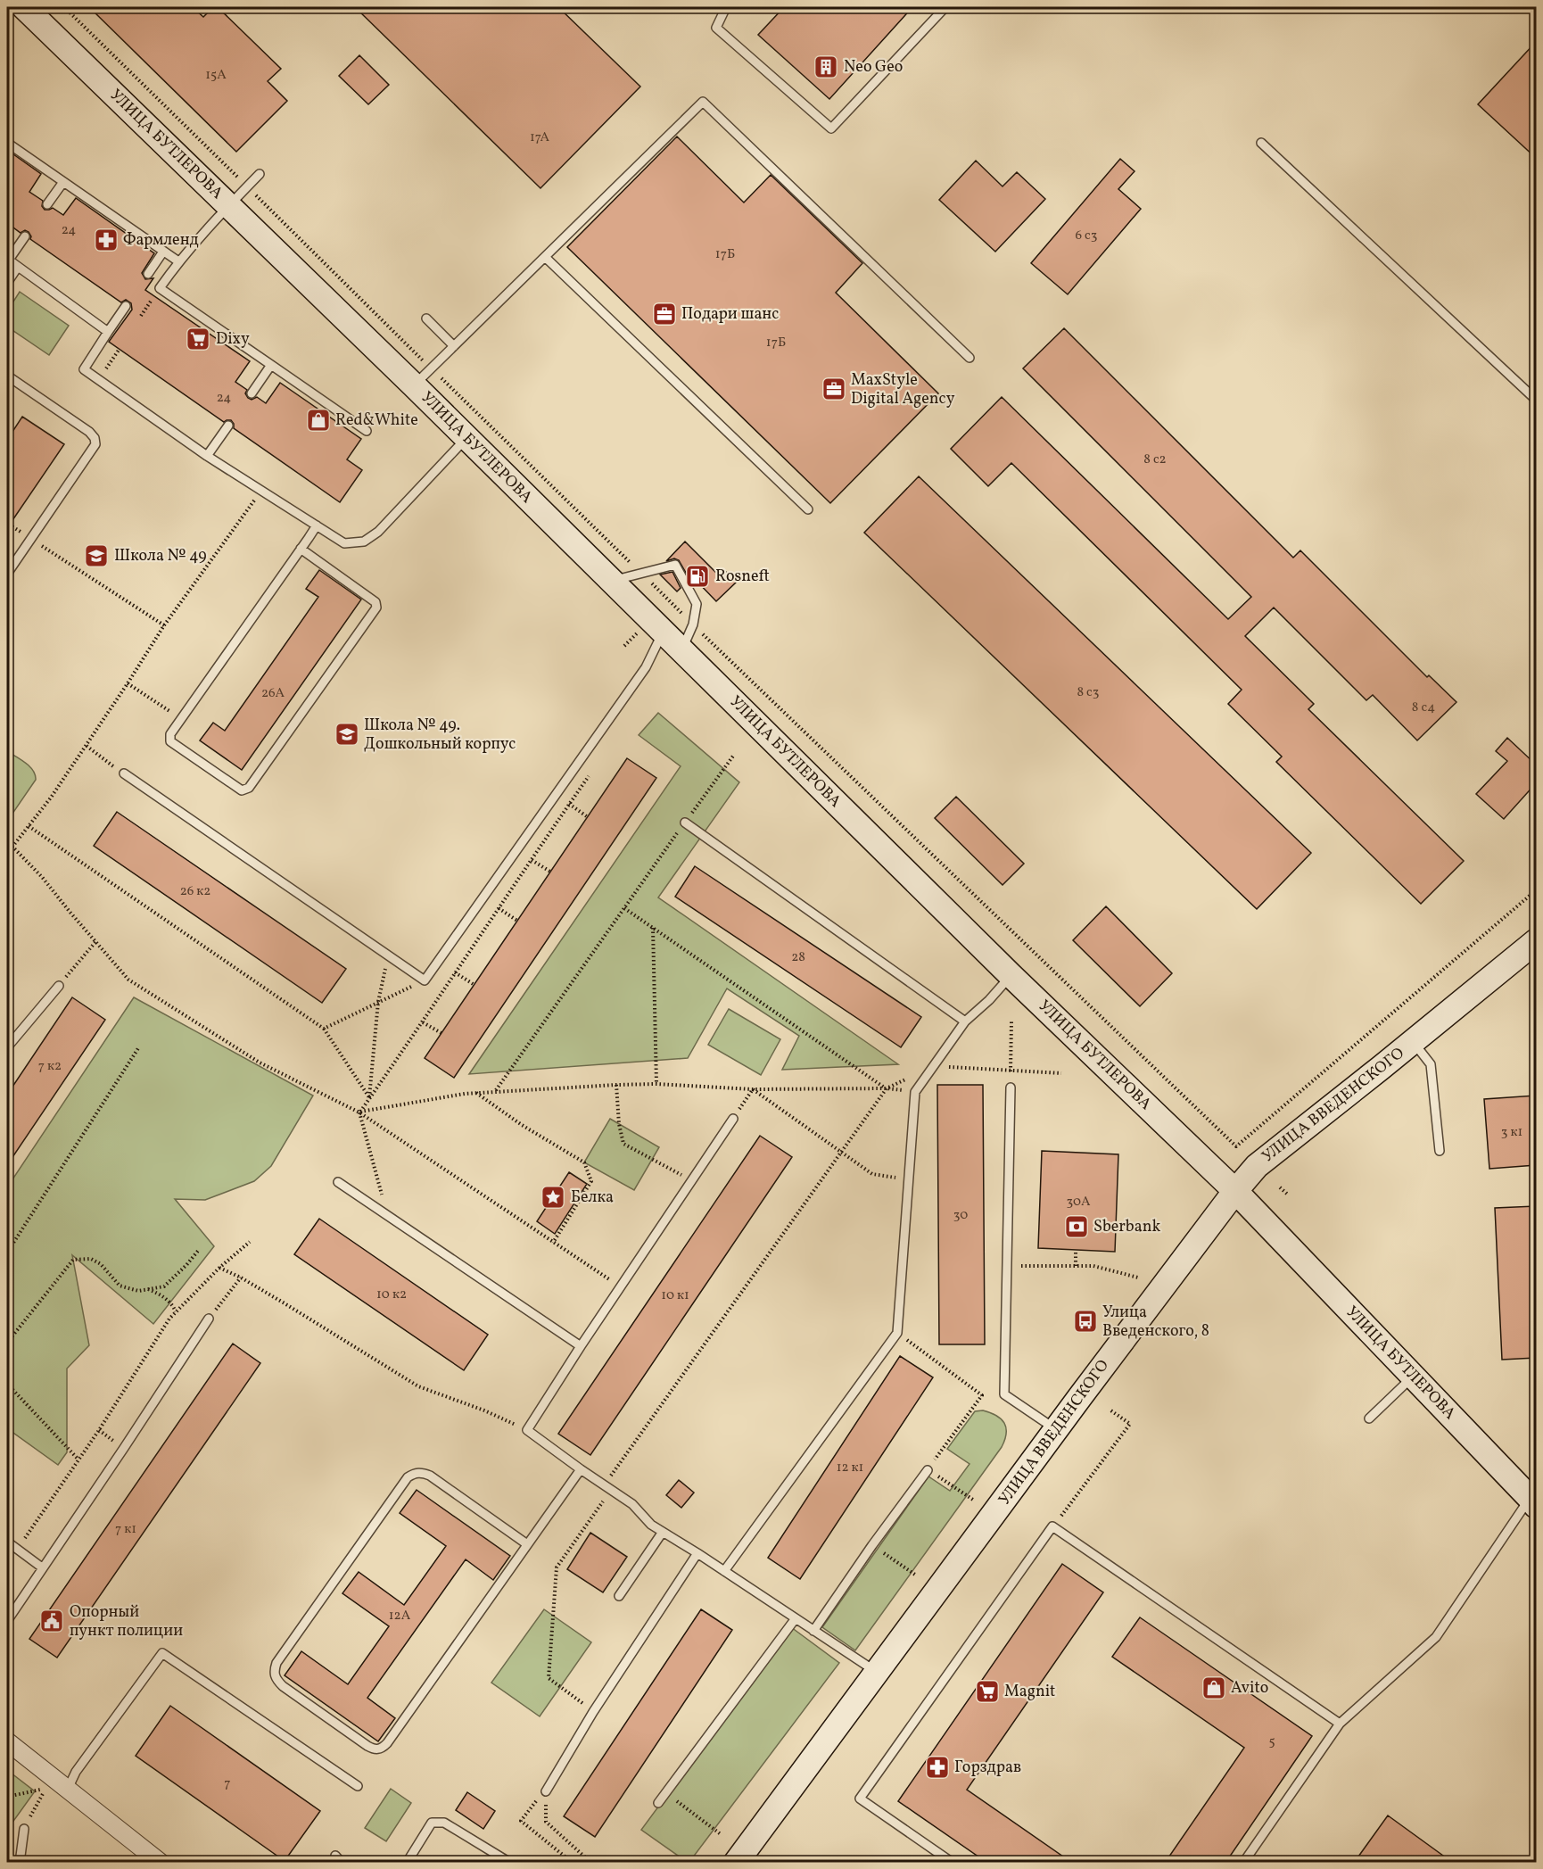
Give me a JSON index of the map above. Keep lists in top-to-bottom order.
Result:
{
  "streets": {
    "street": ["УЛИЦА БУТЛЕРОВА", "УЛИЦА ВВЕДЕНСКОГО"]
  },
  "crossings": [
    ["УЛИЦА БУТЛЕРОВА", "УЛИЦА ВВЕДЕНСКОГО"]
  ],
  "places": {
    "building": ["Neo Geo"],
    "pharmacy": ["Фармленд", "Горздрав"],
    "office": ["Подари шанс", "MaxStyle Digital Agency"],
    "supermarket": ["Dixy", "Magnit"],
    "shop": ["Red&White", "Avito"],
    "school or university": ["Школа № 49", "Школа № 49. Дошкольный корпус"],
    "fuel station": ["Rosneft"],
    "place": ["Белка"],
    "bank": ["Sberbank"],
    "bus stop": ["Улица Введенского, 8"],
    "public building": ["Опорный пункт полиции"]
  },
  "house_numbers": [
    "15А",
    "17А",
    "24",
    "6 с3",
    "17Б",
    "17Б",
    "24",
    "8 с2",
    "8 с3",
    "26А",
    "8 с4",
    "26 к2",
    "28",
    "7 к2",
    "3 к1",
    "30А",
    "30",
    "10 к2",
    "10 к1",
    "12 к1",
    "7 к1",
    "12А",
    "5",
    "7"
  ]
}
